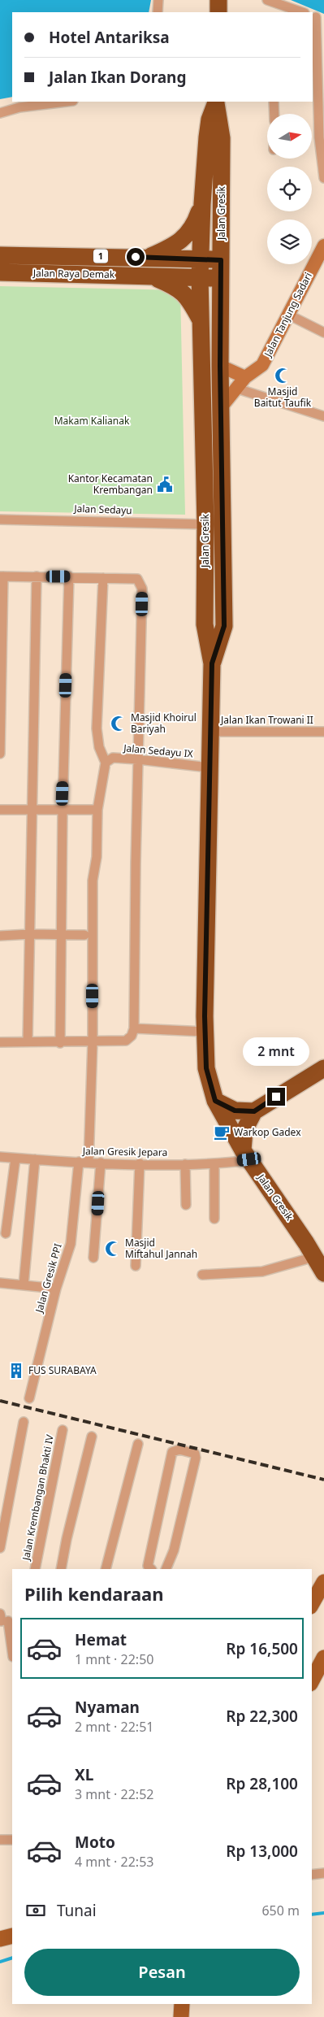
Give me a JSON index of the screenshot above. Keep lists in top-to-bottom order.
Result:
{
  "streets": {
    "highway": ["Jalan Gresik", "1", "Jalan Raya Demak"],
    "street": [
      "Jalan Tanjung Sadari",
      "Jalan Sedayu",
      "Jalan Ikan Trowani II",
      "Jalan Sedayu IX",
      "Jalan Gresik Jepara",
      "Jalan Gresik PPI",
      "Jalan Krembangan Bhakti IV"
    ]
  },
  "crossings": [
    ["Jalan Gresik", "Jalan Raya Demak"],
    ["Jalan Gresik", "Jalan Tanjung Sadari"],
    ["Jalan Gresik", "Jalan Sedayu"],
    ["Jalan Gresik", "Jalan Ikan Trowani II"],
    ["Jalan Gresik", "Jalan Sedayu IX"],
    ["Jalan Gresik", "Jalan Gresik Jepara"],
    ["Jalan Gresik Jepara", "Jalan Gresik PPI"]
  ],
  "parks": ["Makam Kalianak"],
  "places": {
    "mosque": ["Masjid Baitut Taufik", "Masjid Khoirul Bariyah", "Masjid Miftahul Jannah"],
    "public building": ["Kantor Kecamatan Krembangan"],
    "cafe": ["Warkop Gadex"],
    "building": ["FUS SURABAYA"]
  },
  "north": "right",
  "page": {
    "banner": ["Hotel Antariksa", "Jalan Ikan Dorang"],
    "bubble": "2 mnt",
    "heading": "Pilih kendaraan",
    "list": [
      {
        "name": "Hemat",
        "note": "1 mnt · 22:50",
        "value": "Rp 16,500"
      },
      {
        "name": "Nyaman",
        "note": "2 mnt · 22:51",
        "value": "Rp 22,300"
      },
      {
        "name": "XL",
        "note": "3 mnt · 22:52",
        "value": "Rp 28,100"
      },
      {
        "name": "Moto",
        "note": "4 mnt · 22:53",
        "value": "Rp 13,000"
      }
    ],
    "pay": ["Tunai", "650 m"],
    "buttons": "Pesan"
  }
}
